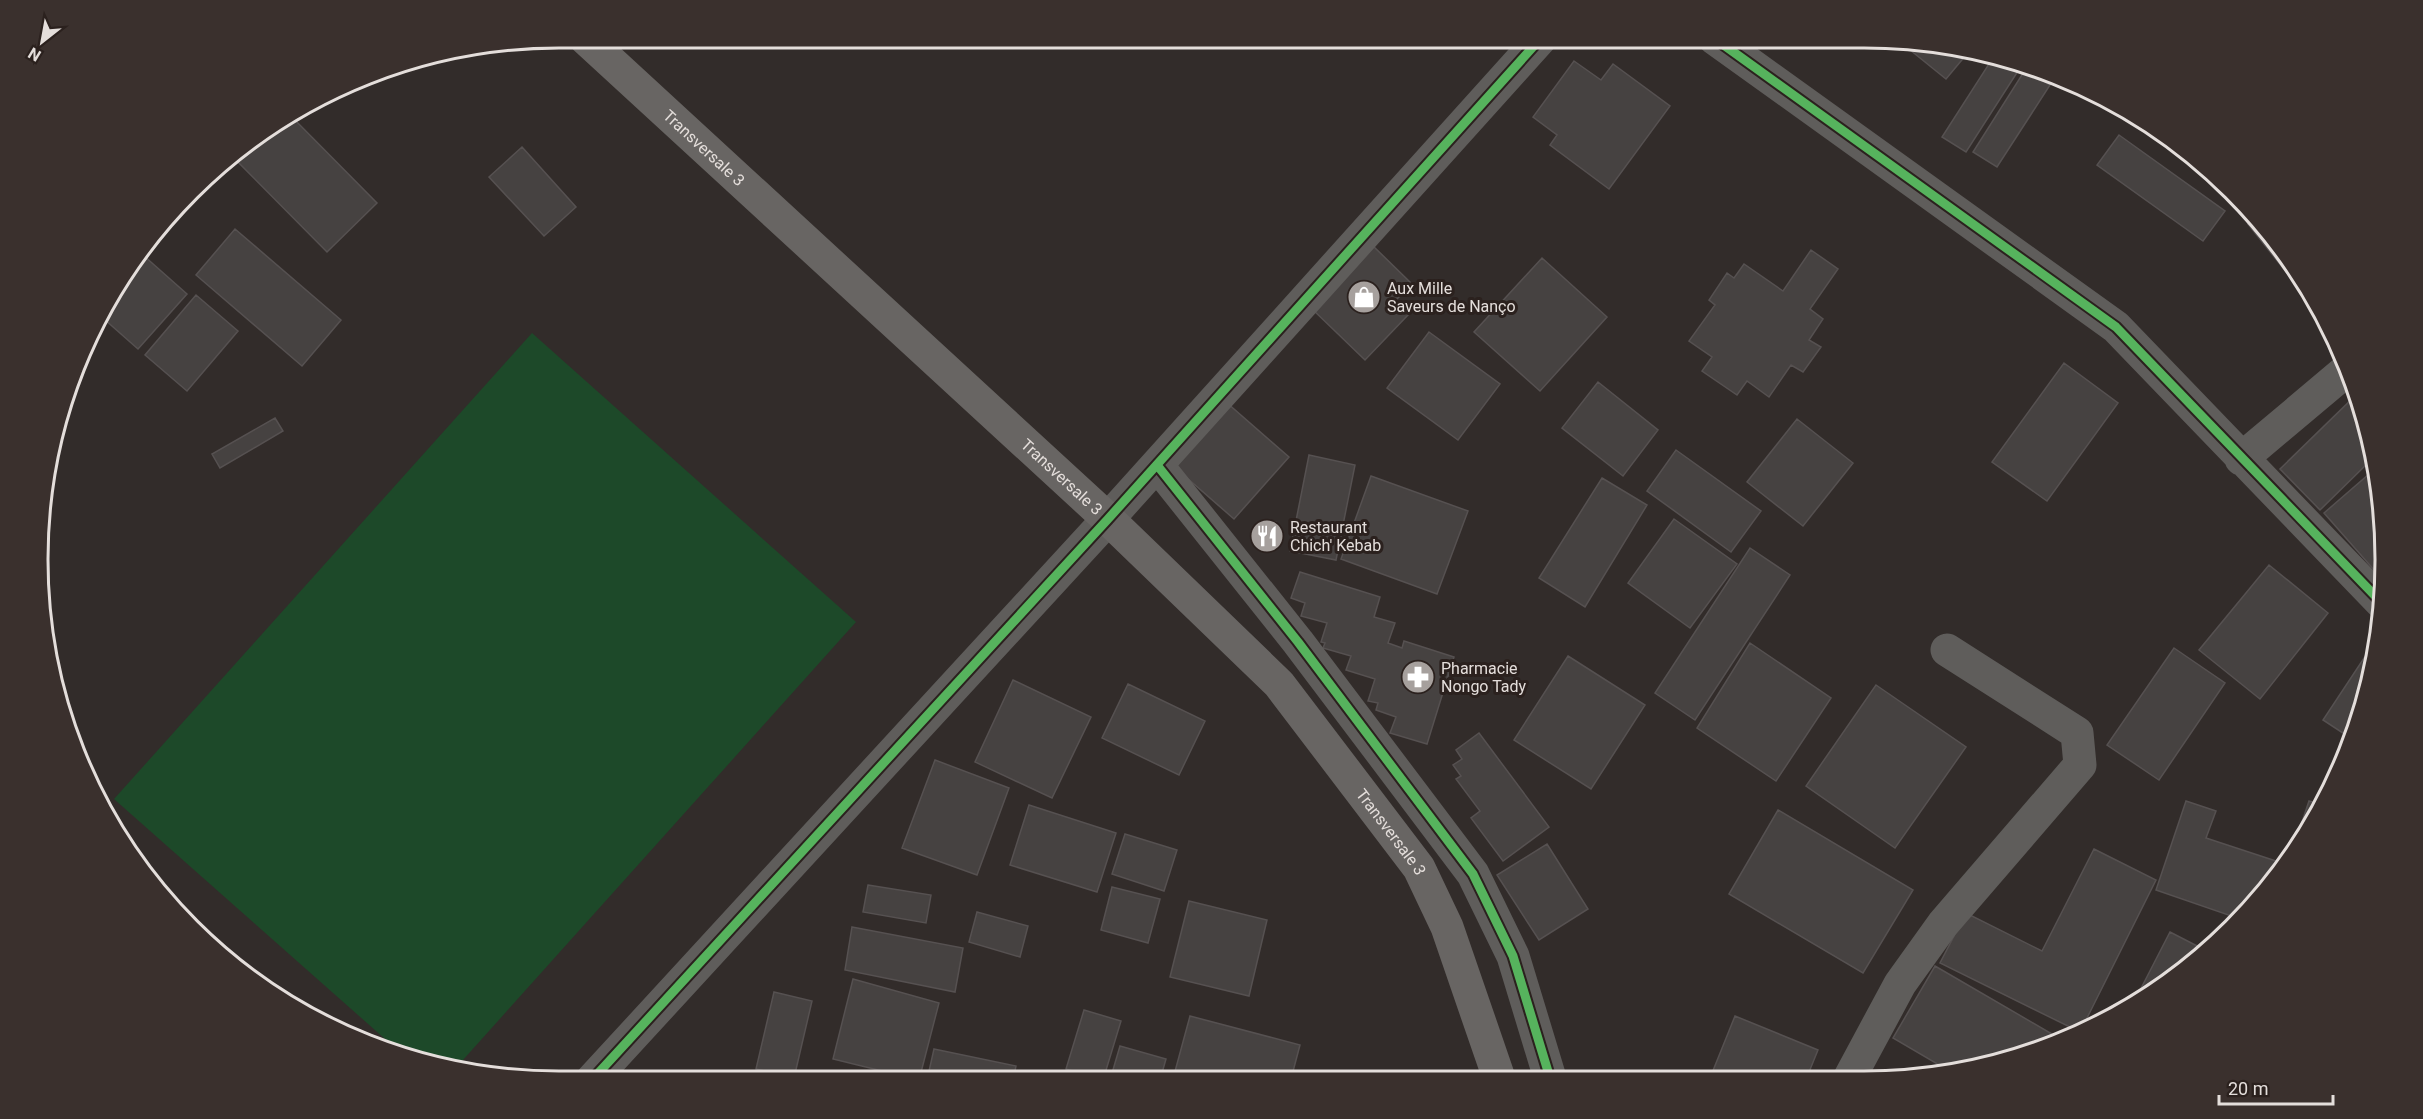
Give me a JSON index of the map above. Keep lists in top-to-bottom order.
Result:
{
  "streets": {
    "main road": ["Transversale 3"]
  },
  "places": {
    "shop": ["Aux Mille Saveurs de Nanço"],
    "restaurant": ["Restaurant Chich' Kebab"],
    "pharmacy": ["Pharmacie Nongo Tady"]
  },
  "scale_bar": "20 m",
  "north": "bottom left"
}
